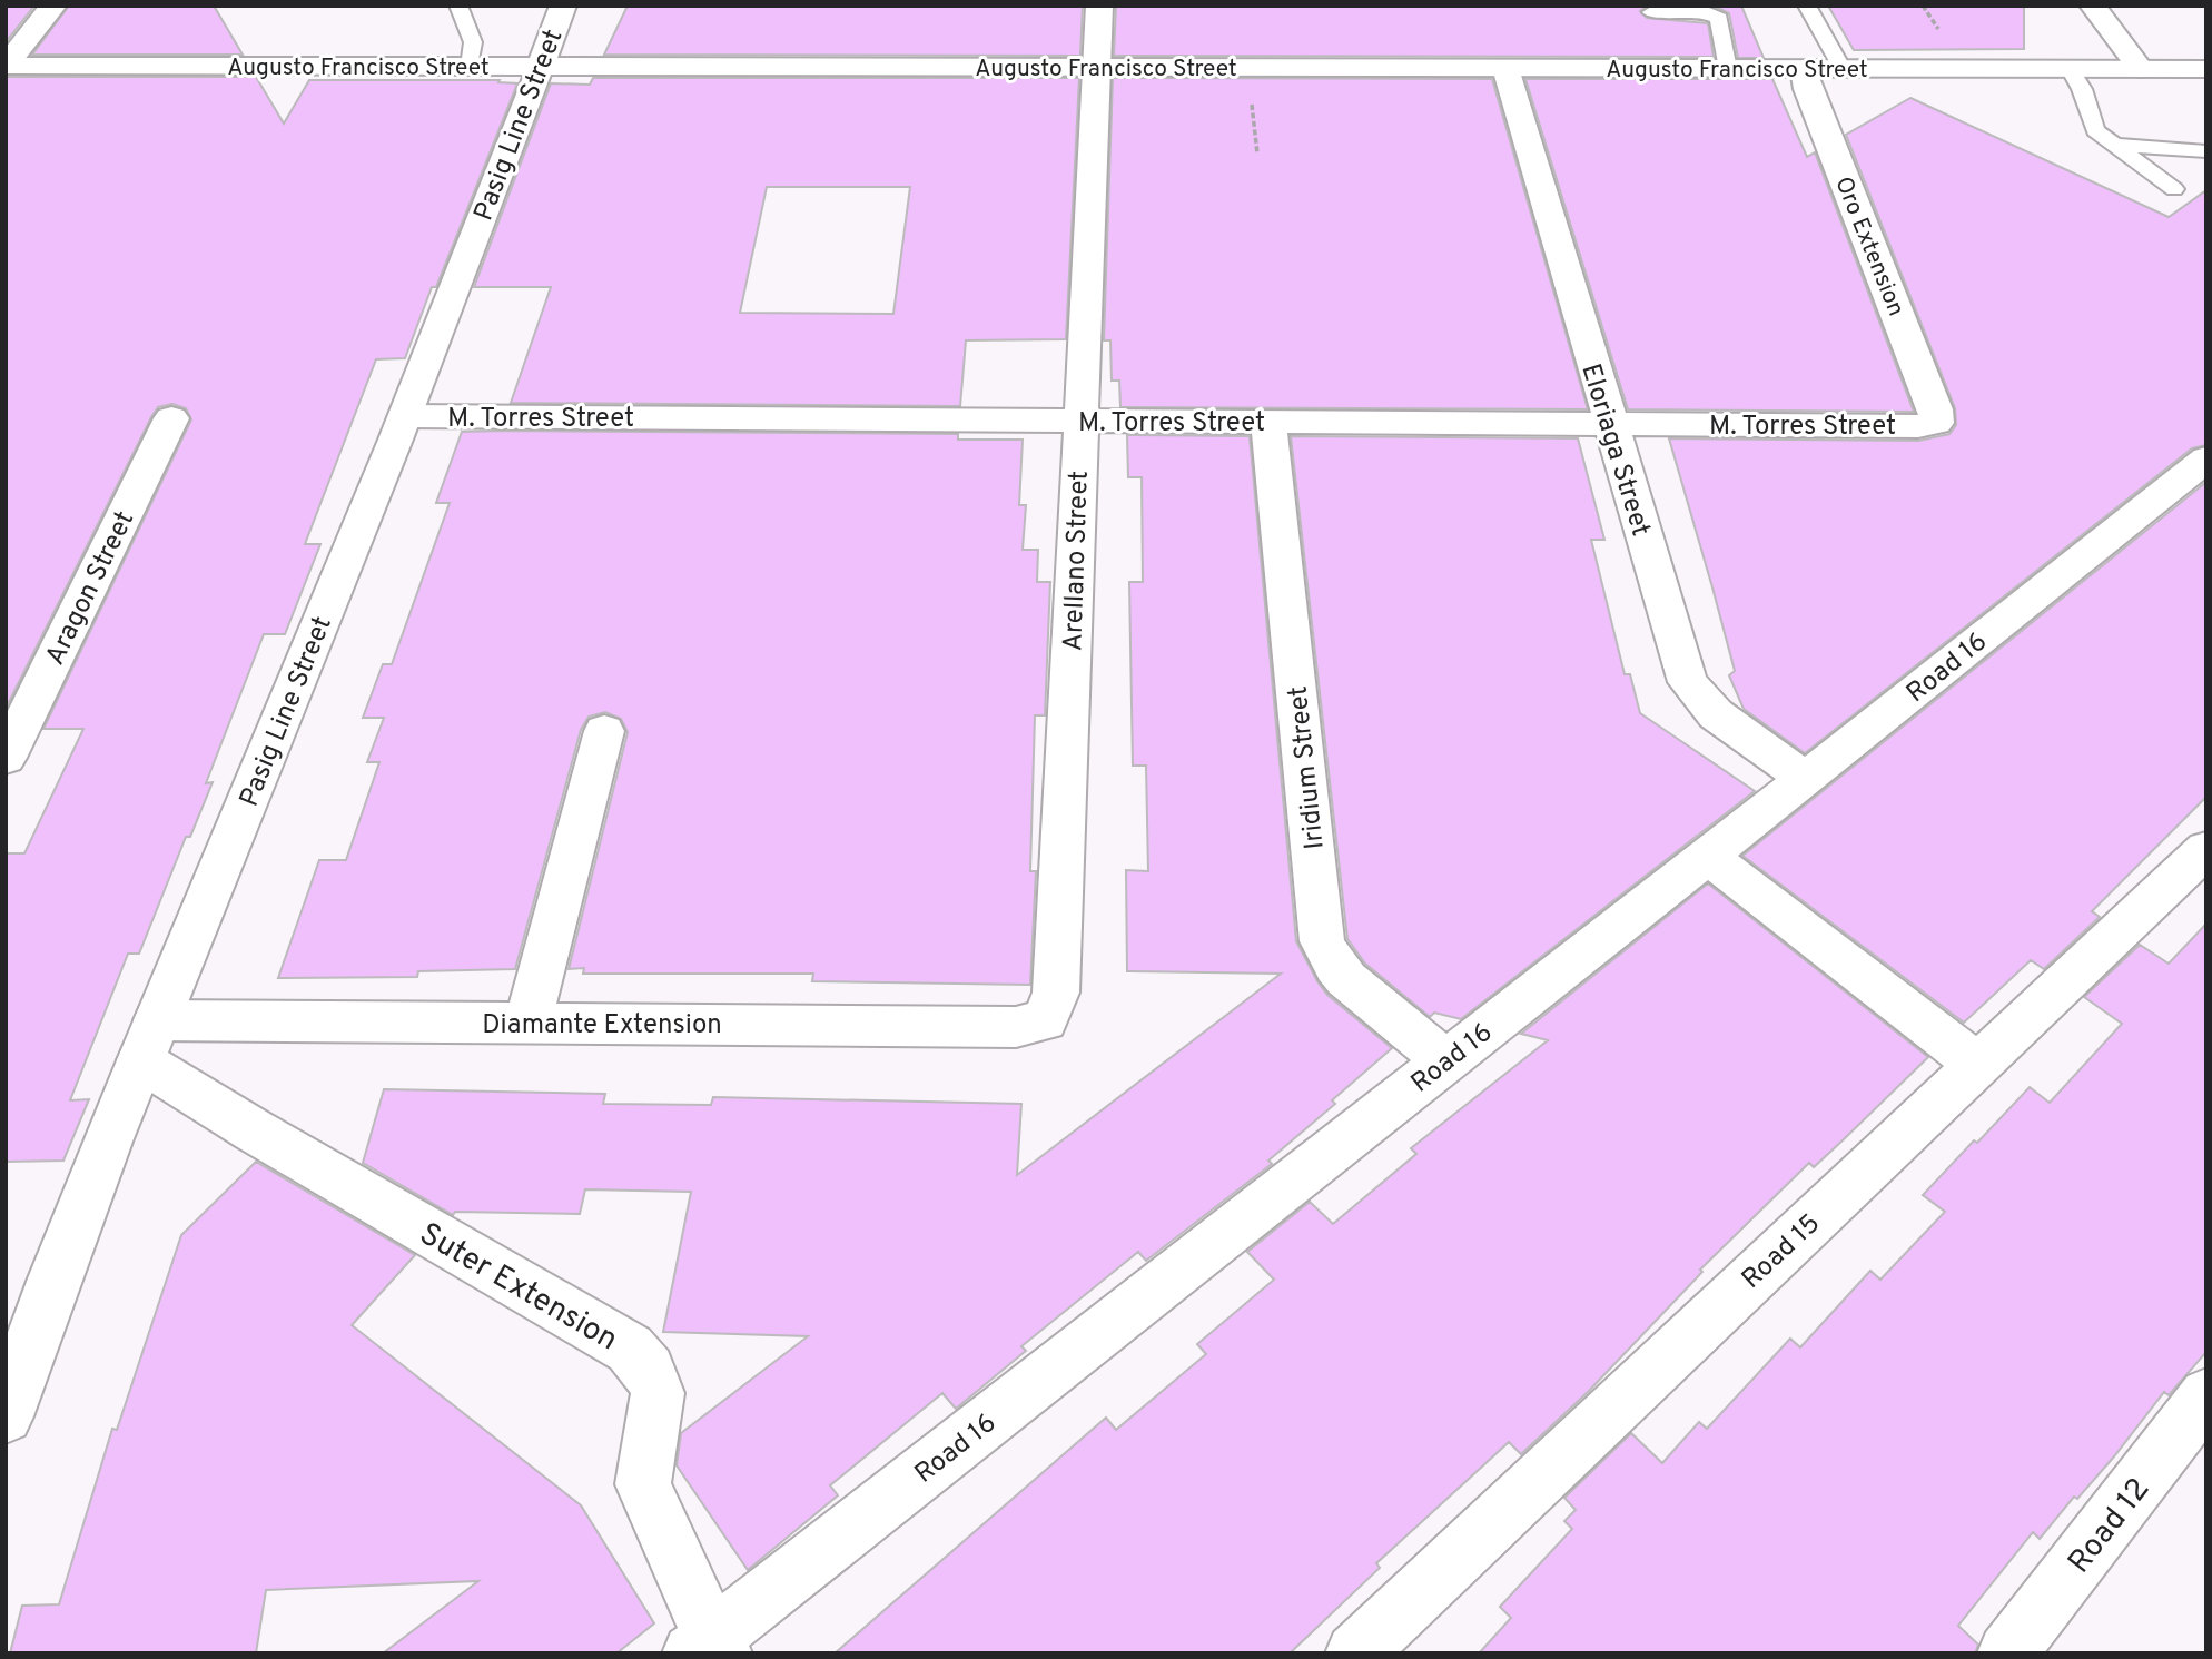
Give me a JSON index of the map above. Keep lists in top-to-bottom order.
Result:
{
  "streets": {
    "street": [
      "Augusto Francisco Street",
      "Pasig Line Street",
      "Oro Extension",
      "M. Torres Street",
      "Eloriaga Street",
      "Arellano Street",
      "Aragon Street",
      "Road 16",
      "Iridium Street",
      "Diamante Extension",
      "Road 15",
      "Suter Extension",
      "Road 12"
    ]
  },
  "crossings": [
    ["Augusto Francisco Street", "Pasig Line Street"],
    ["Augusto Francisco Street", "Oro Extension"],
    ["Augusto Francisco Street", "Eloriaga Street"],
    ["Augusto Francisco Street", "Arellano Street"],
    ["Pasig Line Street", "M. Torres Street"],
    ["Pasig Line Street", "Diamante Extension"],
    ["Pasig Line Street", "Suter Extension"],
    ["Oro Extension", "M. Torres Street"],
    ["M. Torres Street", "Eloriaga Street"],
    ["M. Torres Street", "Arellano Street"],
    ["M. Torres Street", "Iridium Street"],
    ["Eloriaga Street", "Road 16"],
    ["Arellano Street", "Diamante Extension"],
    ["Road 16", "Iridium Street"],
    ["Road 16", "Suter Extension"],
    ["Diamante Extension", "Suter Extension"]
  ]
}
